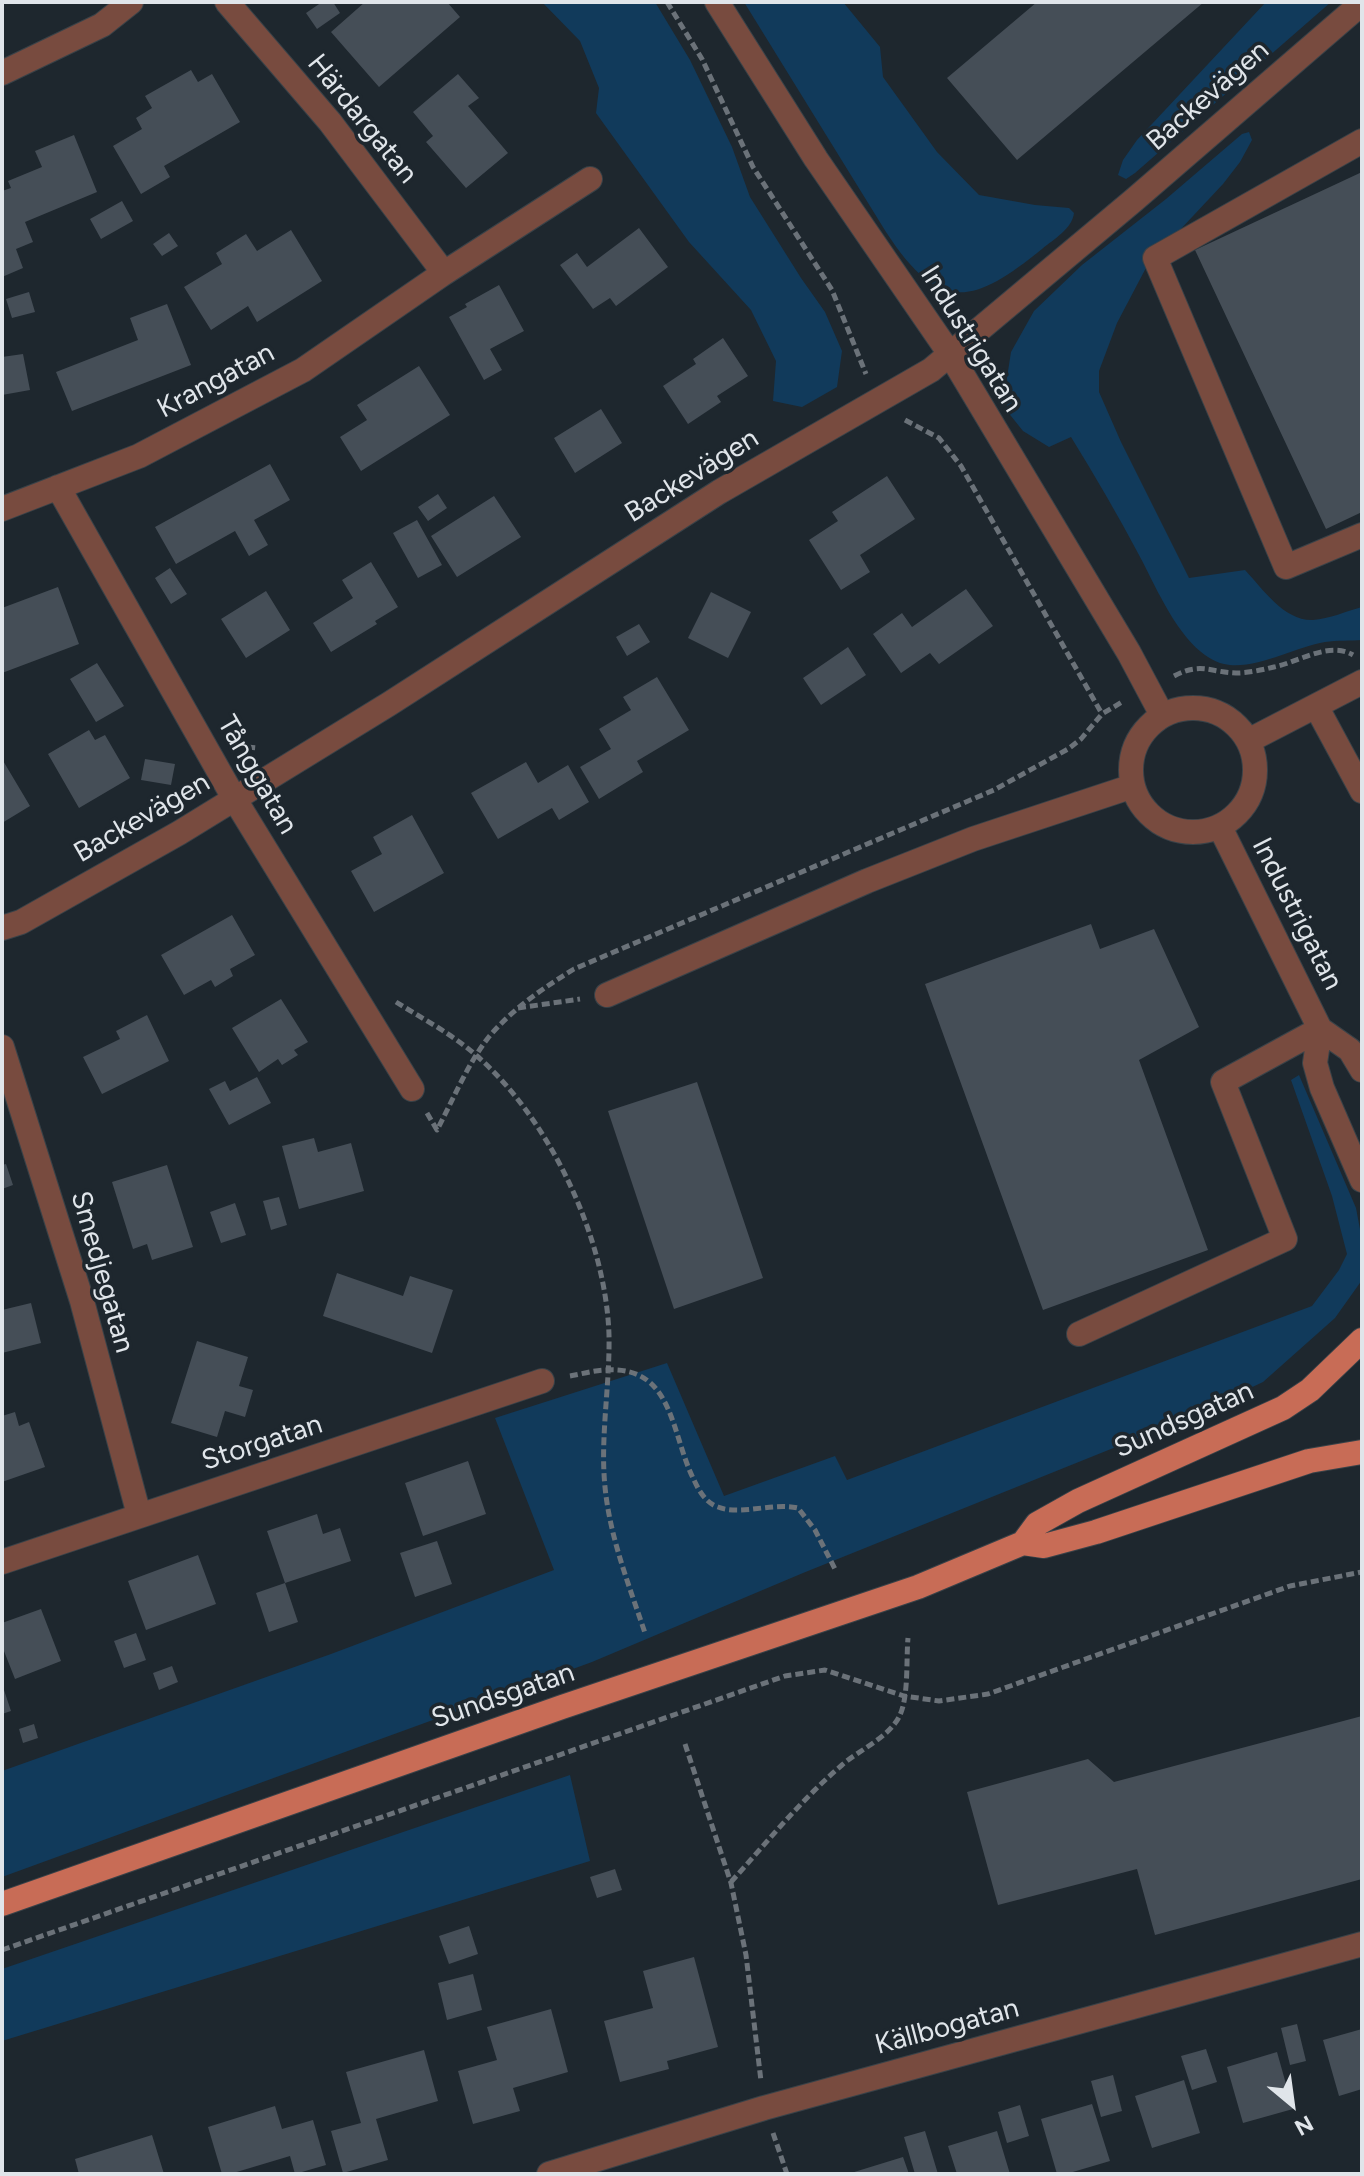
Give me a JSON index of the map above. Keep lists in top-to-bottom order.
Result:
{
  "streets": {
    "main road": ["Sundsgatan"],
    "street": [
      "Backevägen",
      "Härdargatan",
      "Industrigatan",
      "Krangatan",
      "Tånggatan",
      "Smedjegatan",
      "Storgatan",
      "Källbogatan"
    ]
  },
  "crossings": [
    ["Backevägen", "Industrigatan"],
    ["Backevägen", "Tånggatan"],
    ["Härdargatan", "Krangatan"],
    ["Krangatan", "Tånggatan"],
    ["Smedjegatan", "Storgatan"]
  ],
  "north": "bottom right"
}
